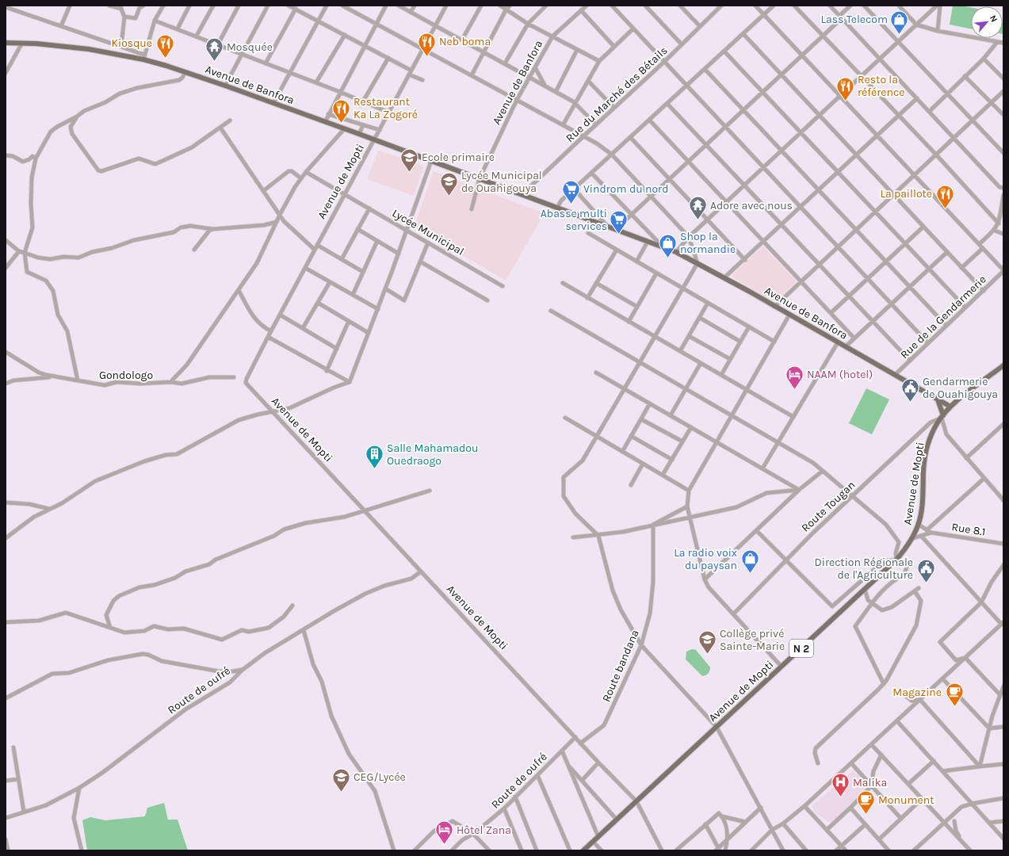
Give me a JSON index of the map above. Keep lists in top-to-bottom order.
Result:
{
  "streets": {
    "main road": ["Avenue de Banfora", "Avenue de Mopti", "N 2"],
    "street": [
      "Rue du Marché des Bétails",
      "Lycée Municipal",
      "Rue de la Gendarmerie",
      "Gondologo",
      "Route Tougan",
      "Rue 8.1",
      "Route bandana",
      "Route de oufré"
    ]
  },
  "crossings": [
    ["Avenue de Banfora", "Rue du Marché des Bétails"],
    ["Avenue de Banfora", "Avenue de Mopti"],
    ["Avenue de Banfora", "Rue de la Gendarmerie"],
    ["Avenue de Mopti", "Lycée Municipal"],
    ["Avenue de Mopti", "Route Tougan"],
    ["Avenue de Mopti", "Rue 8.1"],
    ["Avenue de Mopti", "Route bandana"],
    ["Avenue de Mopti", "Route de oufré"]
  ],
  "places": {
    "shop": ["Lass Telecom", "Shop la normandie", "La radio voix du paysan"],
    "restaurant": [
      "Neb boma",
      "Kiosque",
      "Resto la référence",
      "Restaurant Ka La Zogoré",
      "La paillote"
    ],
    "temple": ["Mosquée", "Adore avec nous"],
    "school or university": [
      "Ecole primaire",
      "Lycée Municipal de Ouahigouya",
      "Collège privé Sainte-Marie",
      "CEG/Lycée"
    ],
    "supermarket": ["Vindrom du nord", "Abasse multi services"],
    "hotel": ["NAAM (hotel)", "Hôtel Zana"],
    "public building": ["Gendarmerie de Ouahigouya", "Direction Régionale de l'Agriculture"],
    "building": ["Salle Mahamadou Ouedraogo"],
    "cafe": ["Magazine", "Monument"],
    "hospital": ["Malika"]
  },
  "north": "top right"
}
